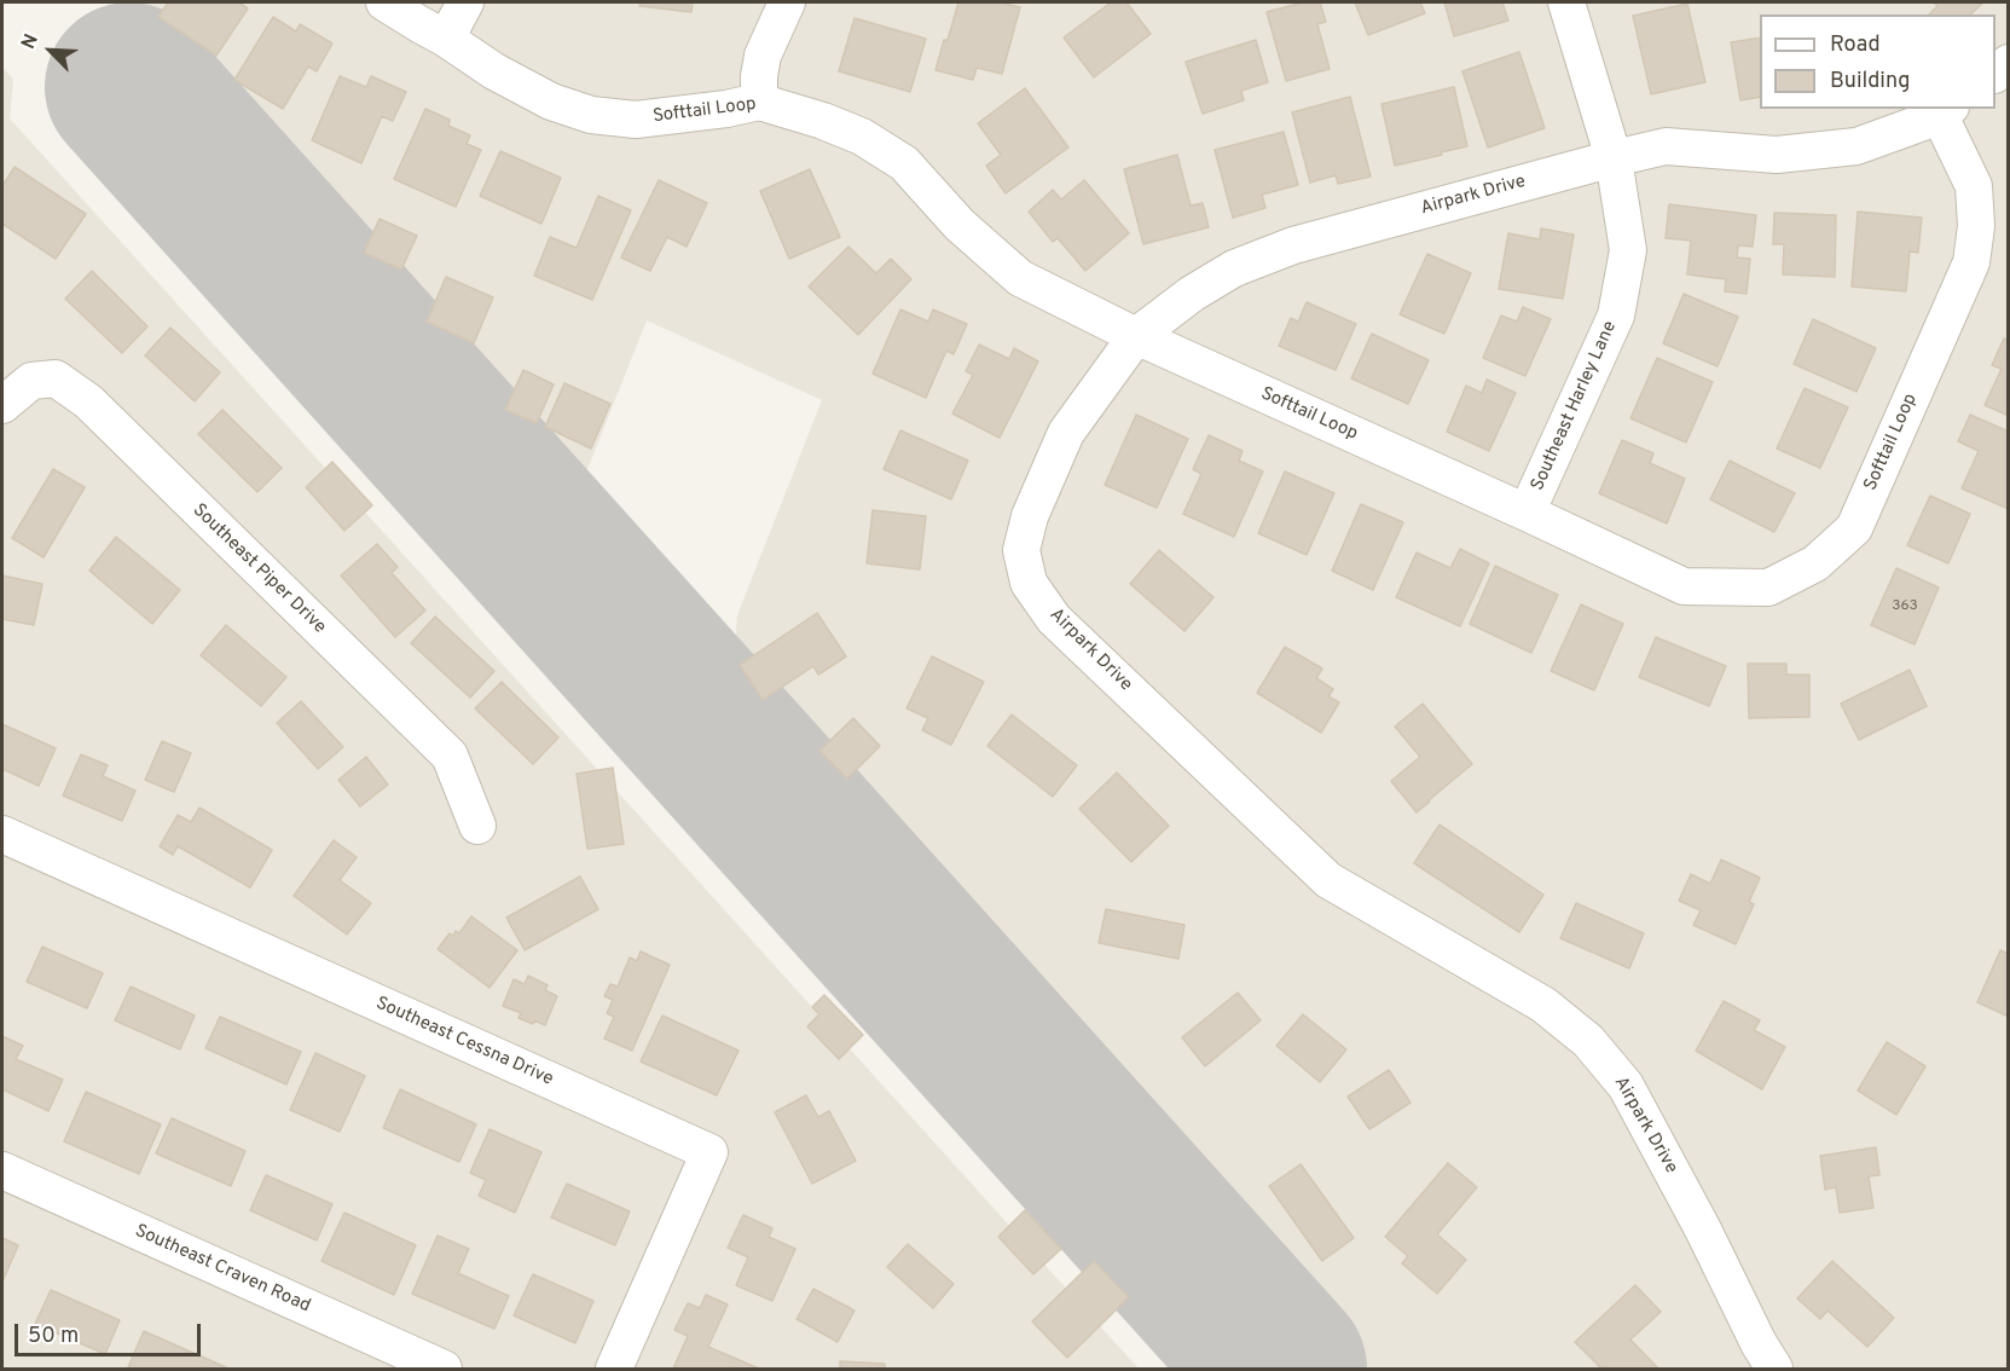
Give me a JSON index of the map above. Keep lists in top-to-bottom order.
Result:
{
  "streets": {
    "street": [
      "Softtail Loop",
      "Airpark Drive",
      "Southeast Harley Lane",
      "Southeast Piper Drive",
      "Southeast Cessna Drive",
      "Southeast Craven Road"
    ]
  },
  "crossings": [
    ["Softtail Loop", "Airpark Drive"],
    ["Softtail Loop", "Southeast Harley Lane"],
    ["Airpark Drive", "Southeast Harley Lane"]
  ],
  "house_numbers": ["363"],
  "legend": ["Road", "Building"],
  "scale_bar": "50 m",
  "north": "top left"
}
